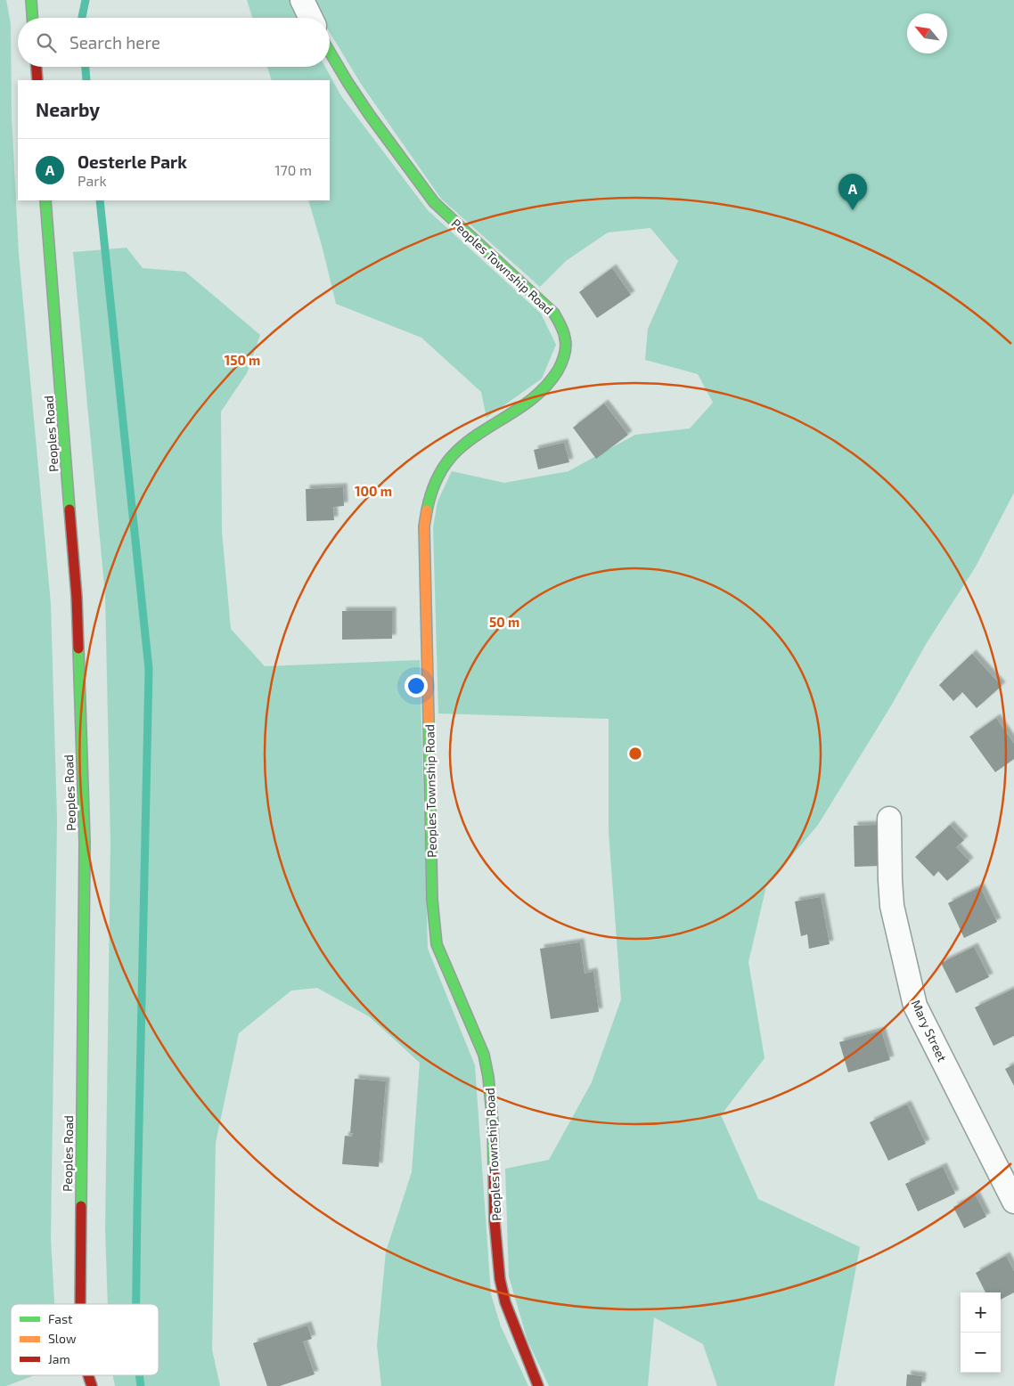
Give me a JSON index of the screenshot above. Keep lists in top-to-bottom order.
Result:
{
  "streets": {
    "street": ["Peoples Township Road", "Peoples Road", "Mary Street"]
  },
  "legend": ["Fast", "Slow", "Jam"],
  "north": "top left",
  "page": {
    "search": "Search here",
    "heading": "Nearby",
    "list": [
      {
        "mark": "A",
        "name": "Oesterle Park",
        "note": "Park",
        "value": "170 m"
      }
    ],
    "pins": "A",
    "map_buttons": ["+", "−"]
  },
  "rings": ["150 m", "100 m", "50 m"]
}
